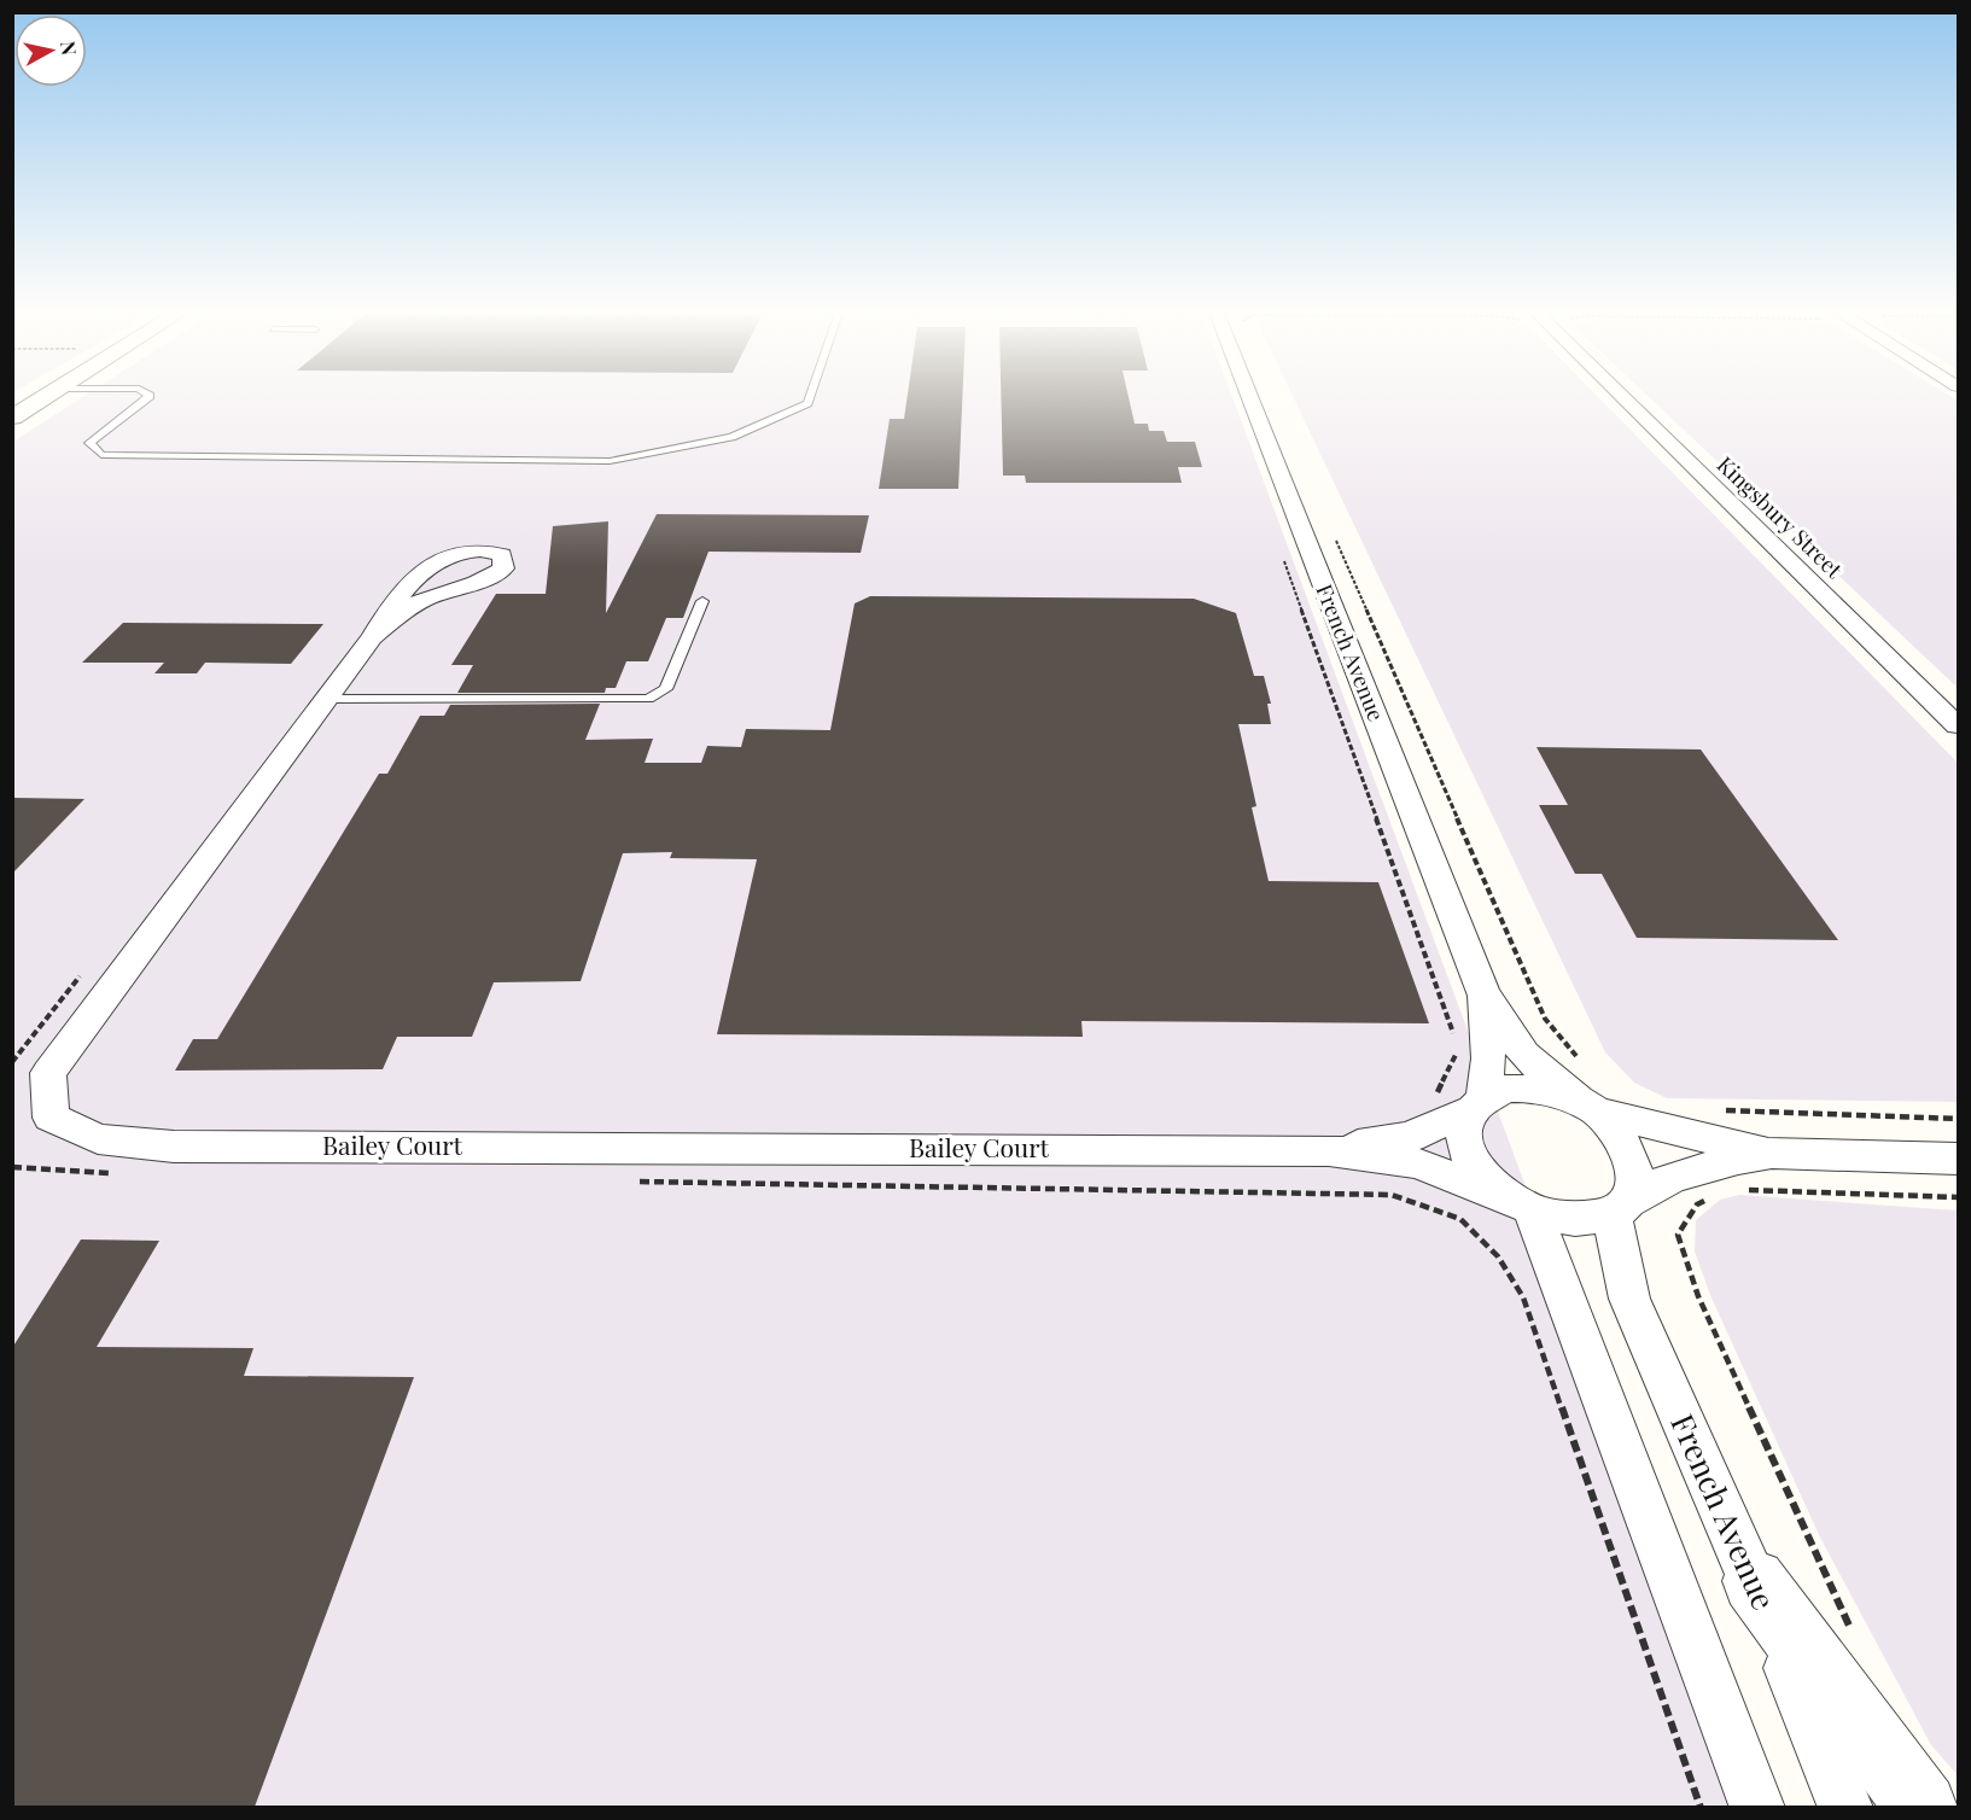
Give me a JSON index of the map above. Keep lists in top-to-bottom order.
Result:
{
  "streets": {
    "street": ["Kingsbury Street", "French Avenue", "Bailey Court"]
  },
  "crossings": [
    ["French Avenue", "Bailey Court"]
  ],
  "north": "right"
}
